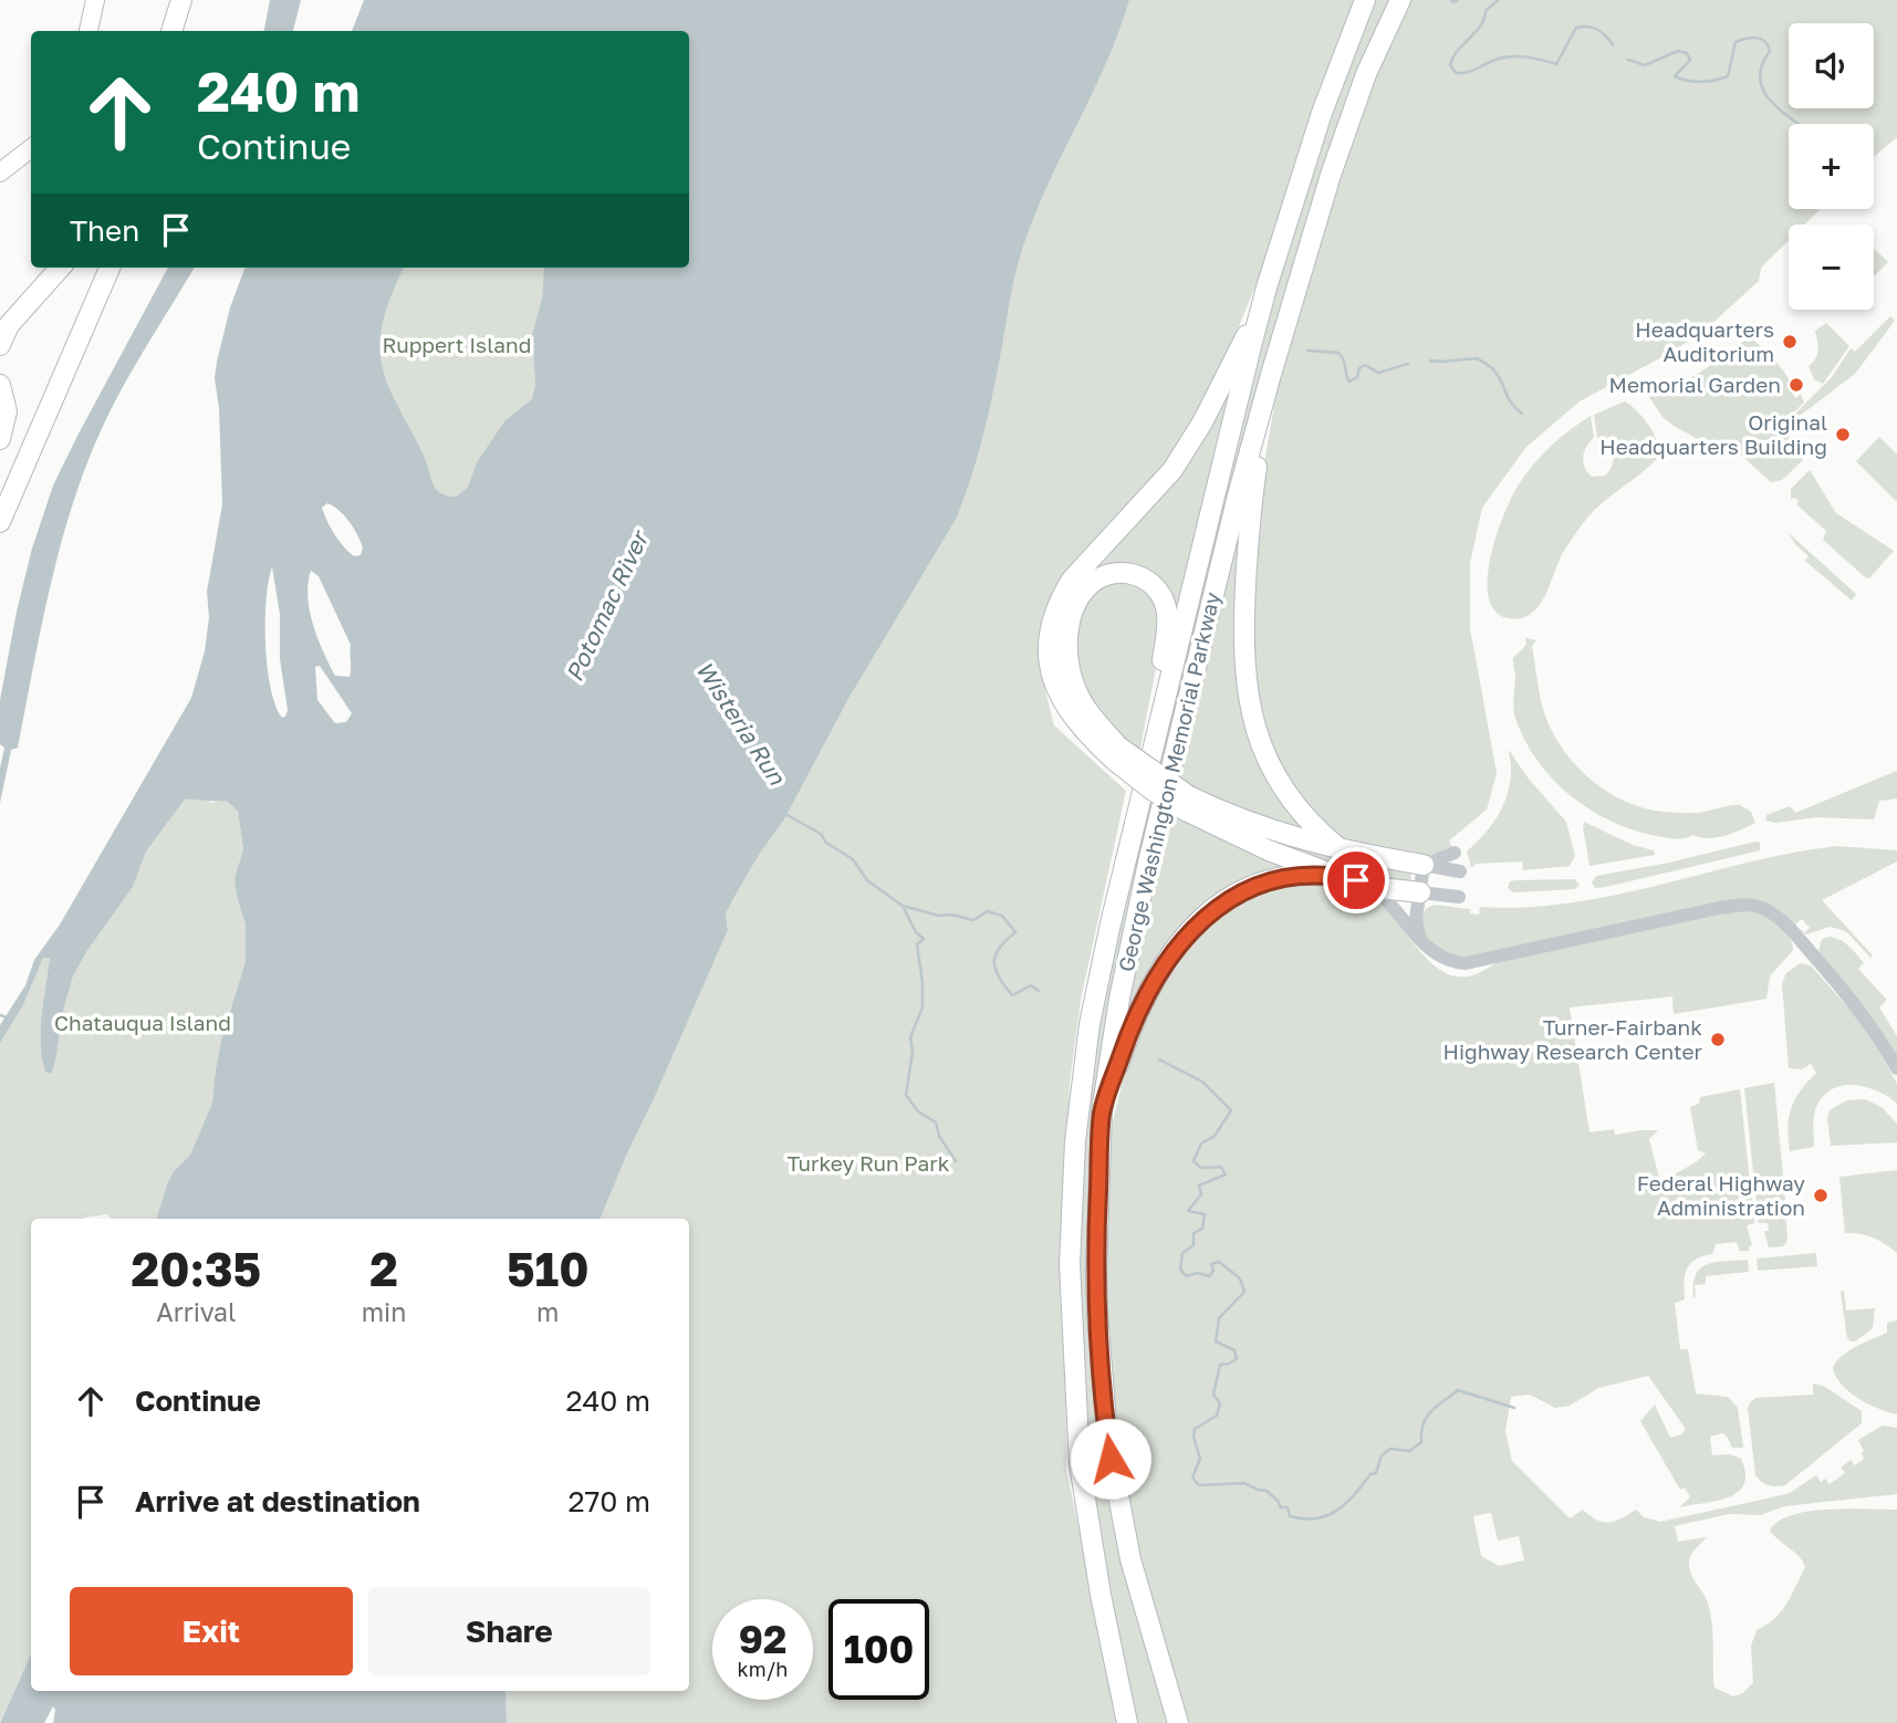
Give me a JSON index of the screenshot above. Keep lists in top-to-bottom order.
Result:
{
  "streets": {
    "highway": ["George Washington Memorial Parkway"]
  },
  "water": ["Potomac River", "Wisteria Run"],
  "parks": ["Ruppert Island", "Chatauqua Island", "Turkey Run Park"],
  "places": [
    "Headquarters Auditorium",
    "Memorial Garden",
    "Original Headquarters Building",
    "Turner-Fairbank Highway Research Center",
    "Federal Highway Administration"
  ],
  "page": {
    "map_buttons": ["+", "−"],
    "turn": ["240 m", "Continue"],
    "then": "Then",
    "eta": [
      "20:35",
      "Arrival",
      "2",
      "min",
      "510",
      "m"
    ],
    "list": [
      {
        "name": "Continue",
        "value": "240 m"
      },
      {
        "name": "Arrive at destination",
        "value": "270 m"
      }
    ],
    "buttons": ["Exit", "Share"],
    "speed": "92 km/h",
    "limit": "100"
  }
}
